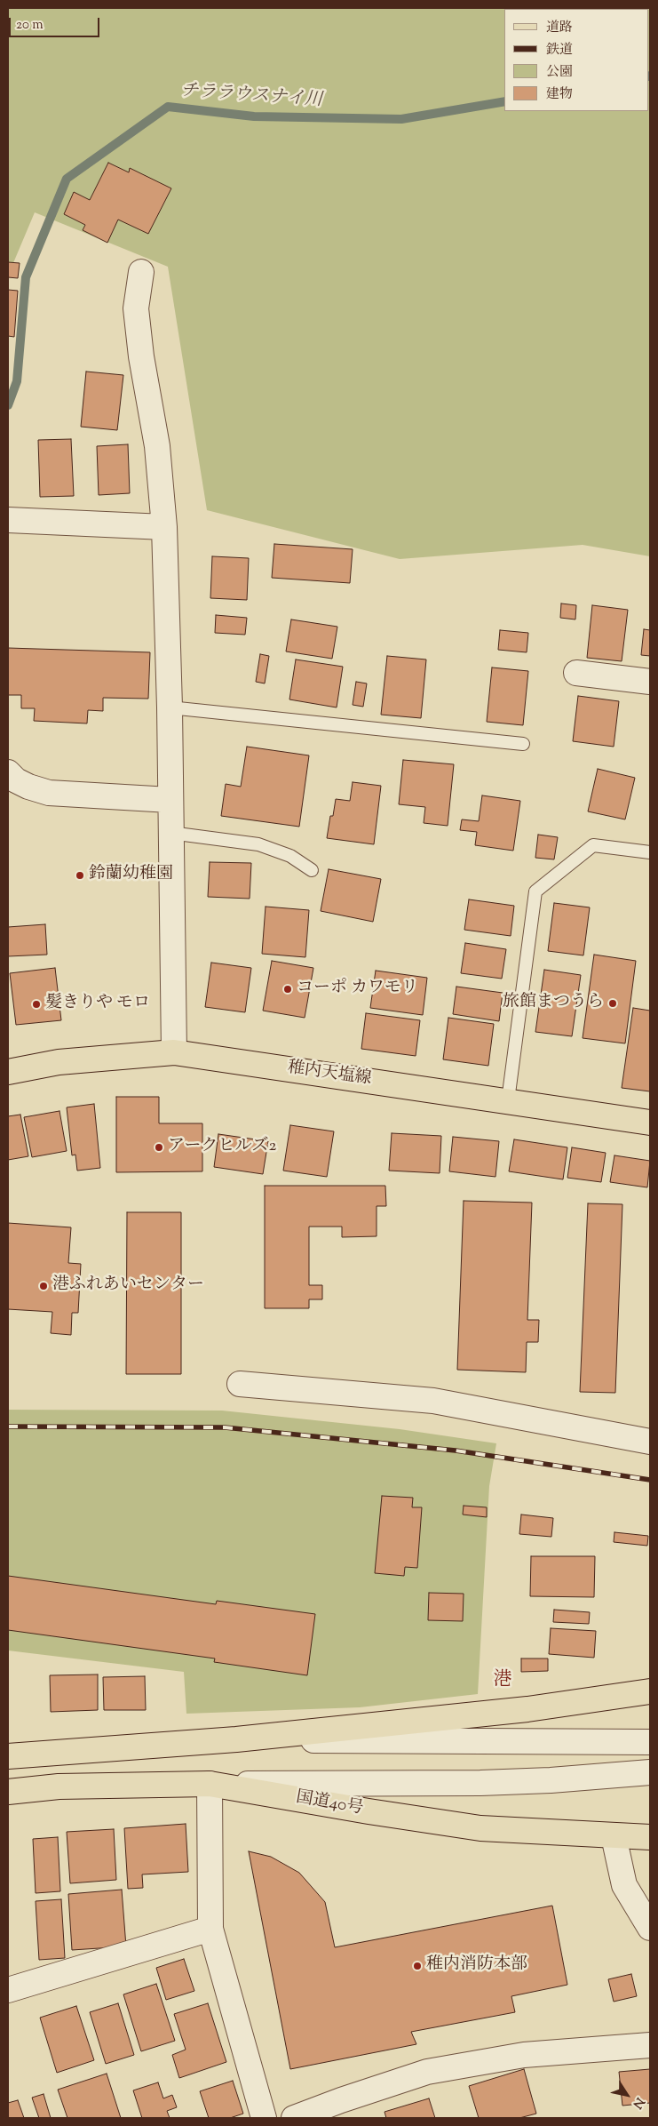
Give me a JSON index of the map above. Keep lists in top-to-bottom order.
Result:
{
  "streets": {
    "main road": ["稚内天塩線", "国道40号"]
  },
  "districts": ["港"],
  "water": ["チララウスナイ川"],
  "places": [
    "鈴蘭幼稚園",
    "コーポ カワモリ",
    "旅館まつうら",
    "髪きりや モロ",
    "アークヒルズ2",
    "港ふれあいセンター",
    "稚内消防本部"
  ],
  "legend": [
    "道路",
    "鉄道",
    "公園",
    "建物"
  ],
  "scale_bar": "20 m",
  "north": "bottom right"
}
